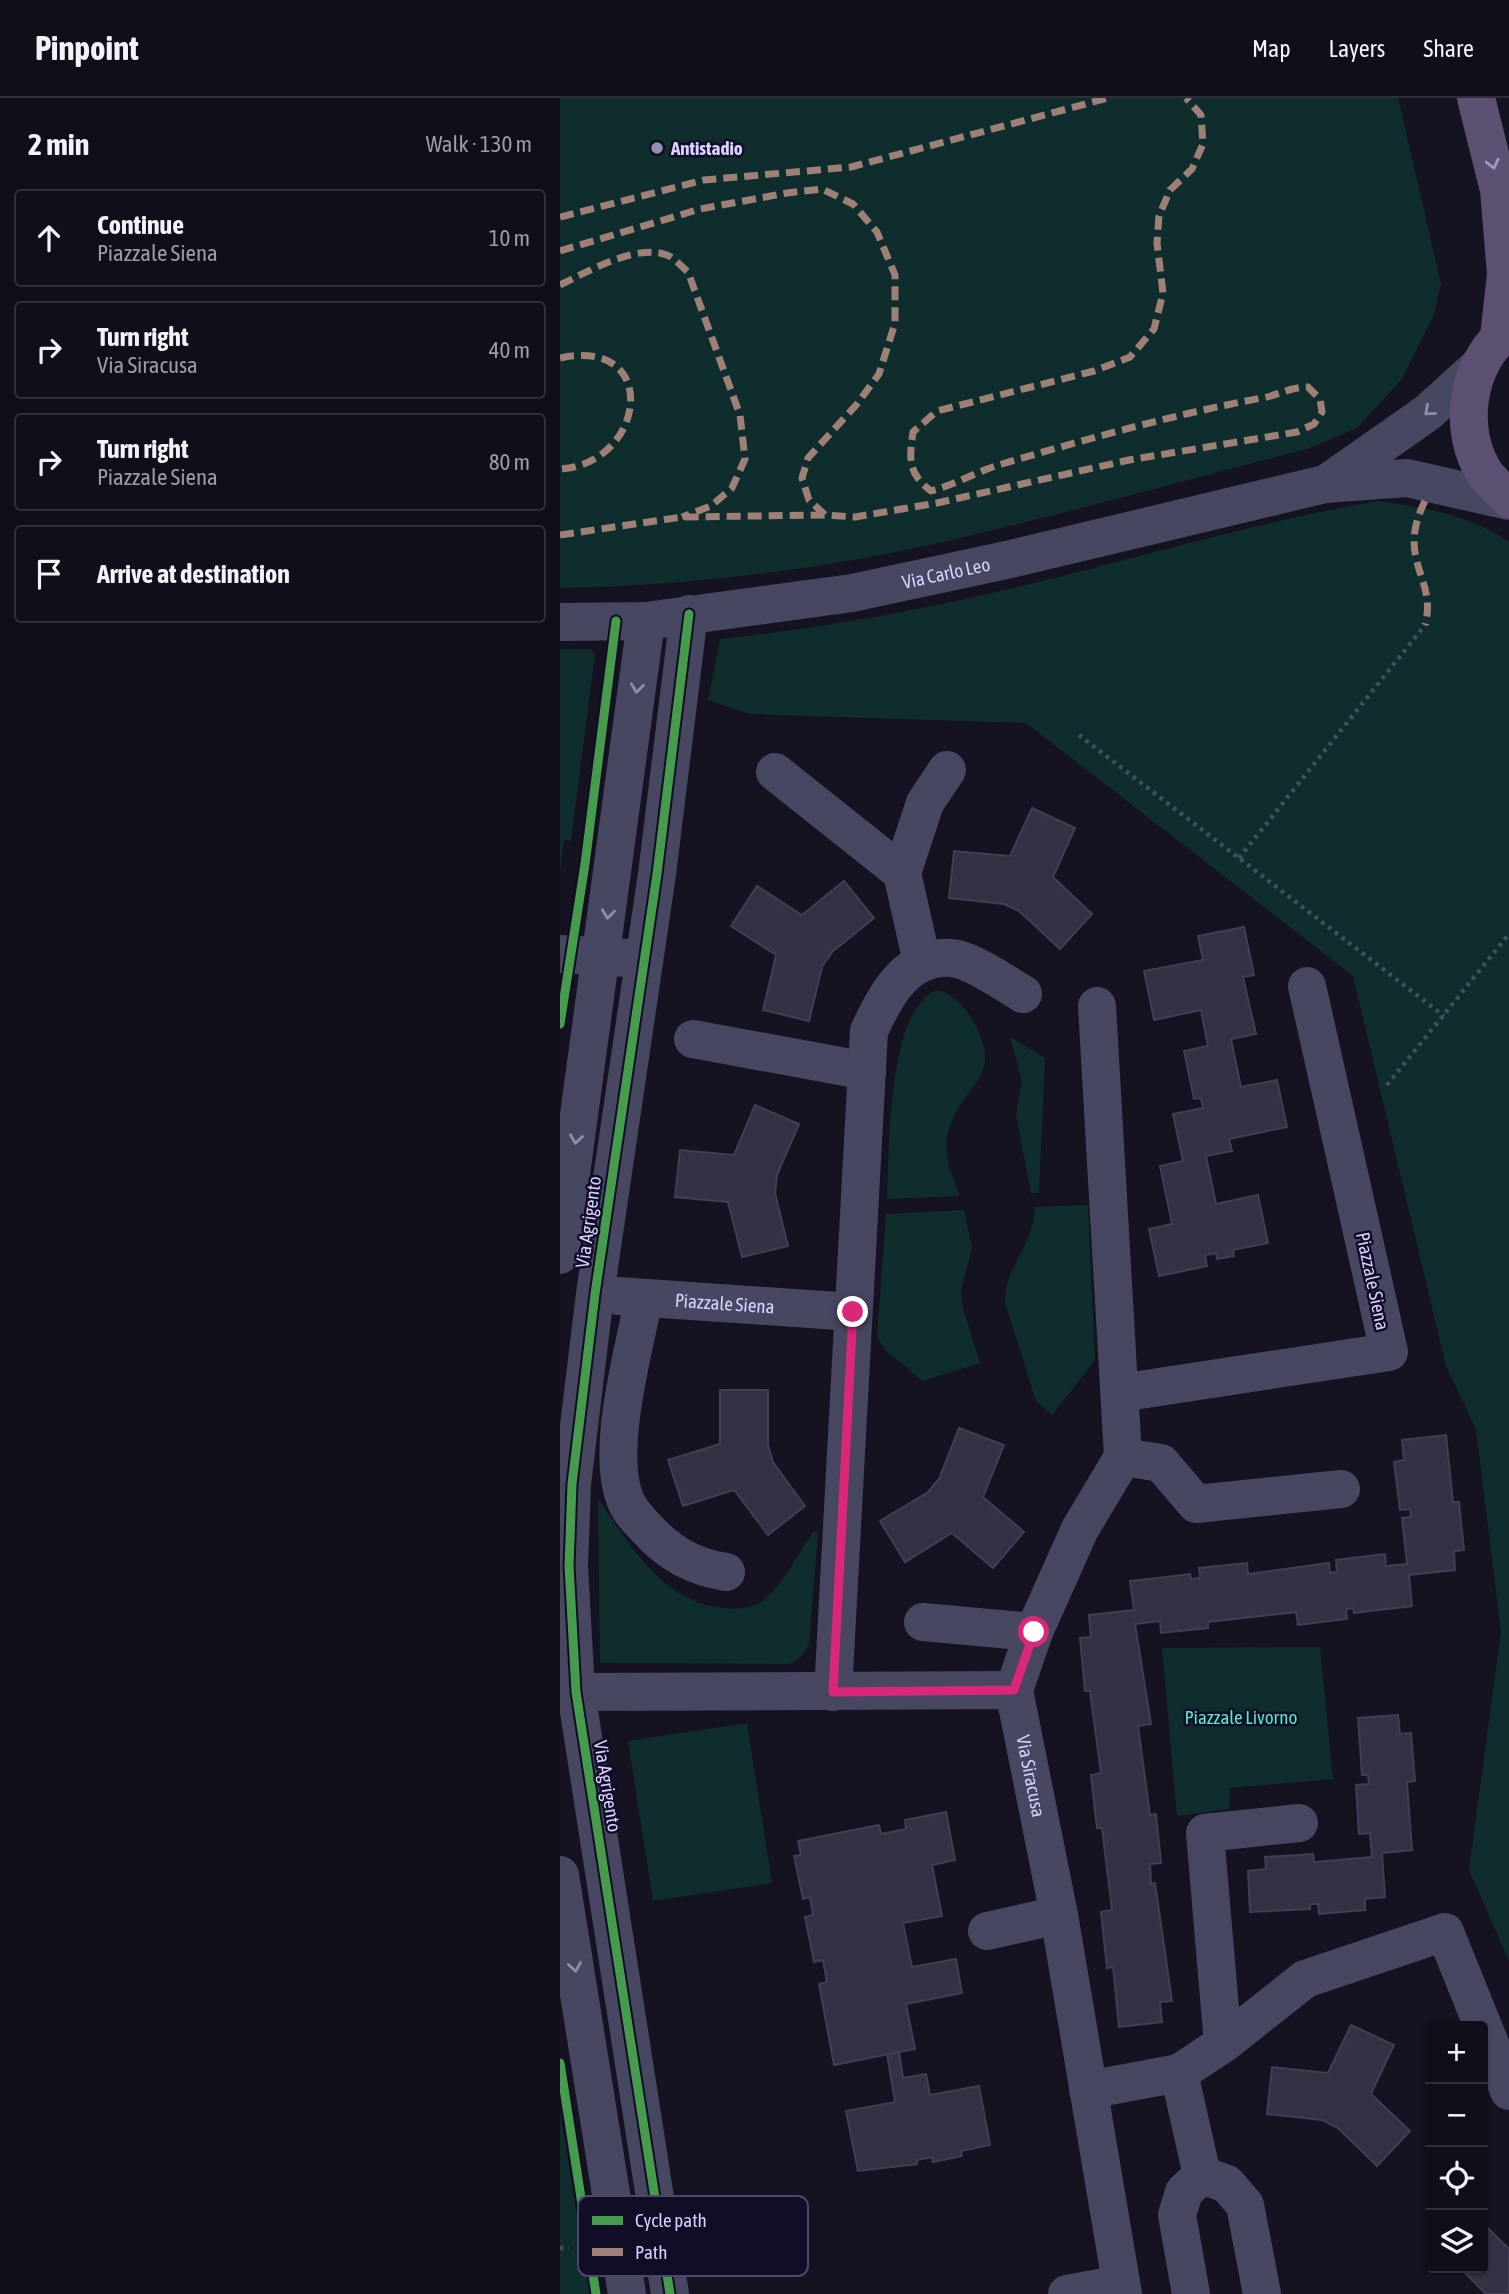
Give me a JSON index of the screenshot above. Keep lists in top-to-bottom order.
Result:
{
  "streets": {
    "street": [
      "Via Carlo Leo",
      "Via Agrigento",
      "Piazzale Siena",
      "Via Siracusa"
    ]
  },
  "crossings": [
    ["Via Carlo Leo", "Via Agrigento"],
    ["Via Agrigento", "Piazzale Siena"]
  ],
  "parks": ["Piazzale Livorno"],
  "places": ["Antistadio"],
  "legend": ["Cycle path", "Path"],
  "page": {
    "header": "Pinpoint",
    "nav": ["Map", "Layers", "Share"],
    "heading": ["2 min", "Walk · 130 m"],
    "list": [
      ["Continue", "Piazzale Siena", "10 m"],
      ["Turn right", "Via Siracusa", "40 m"],
      ["Turn right", "Piazzale Siena", "80 m"],
      "Arrive at destination"
    ],
    "map_buttons": ["+", "−"]
  }
}
